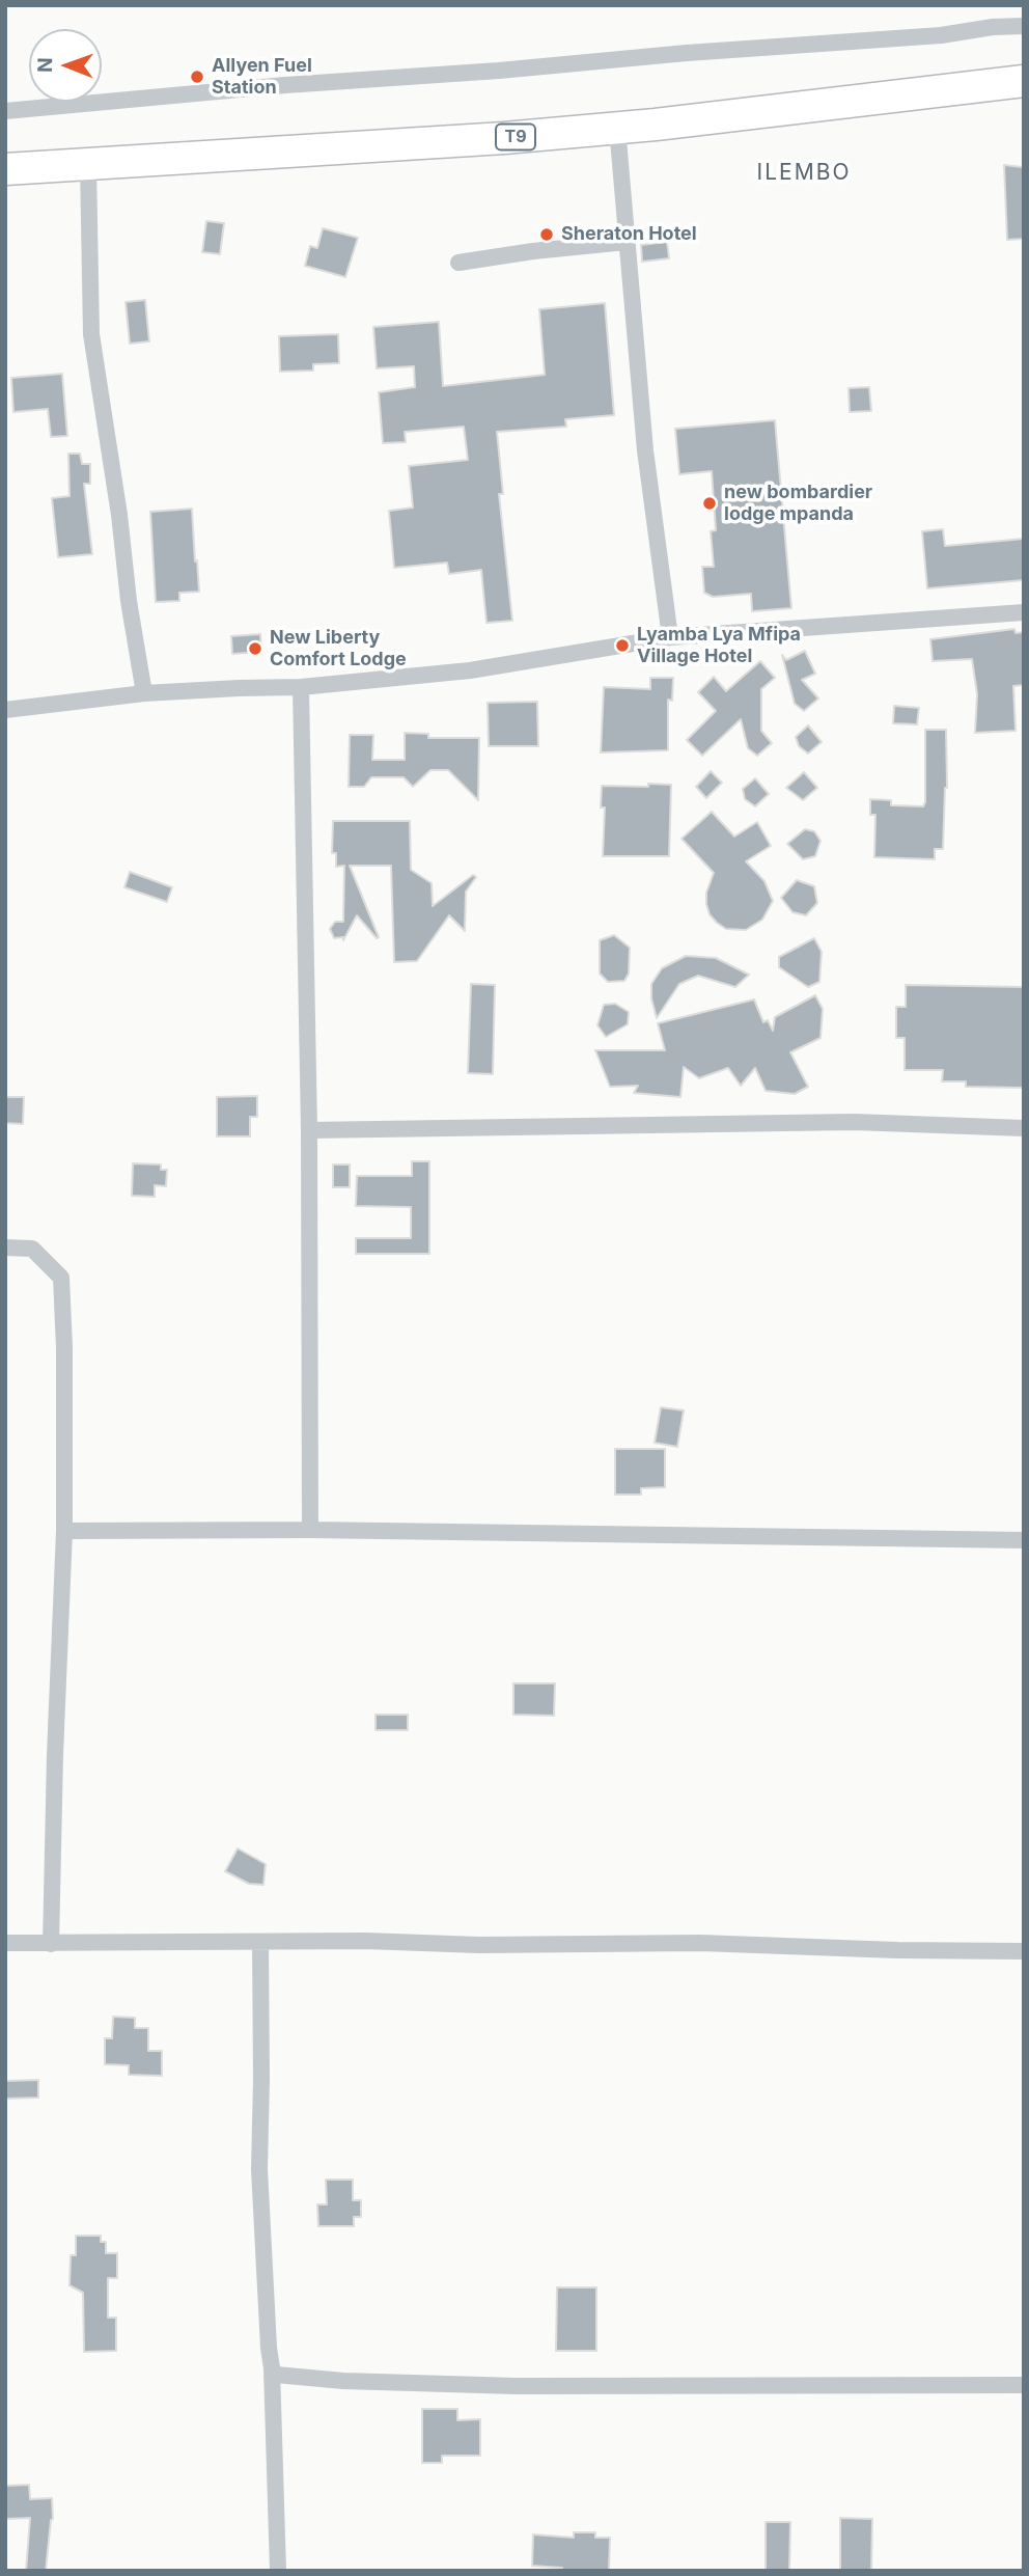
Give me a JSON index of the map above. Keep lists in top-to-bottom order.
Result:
{
  "streets": {
    "highway": ["T9"]
  },
  "districts": ["ILEMBO"],
  "places": [
    "Allyen Fuel Station",
    "Sheraton Hotel",
    "new bombardier lodge mpanda",
    "Lyamba Lya Mfipa Village Hotel",
    "New Liberty Comfort Lodge"
  ],
  "north": "left"
}
